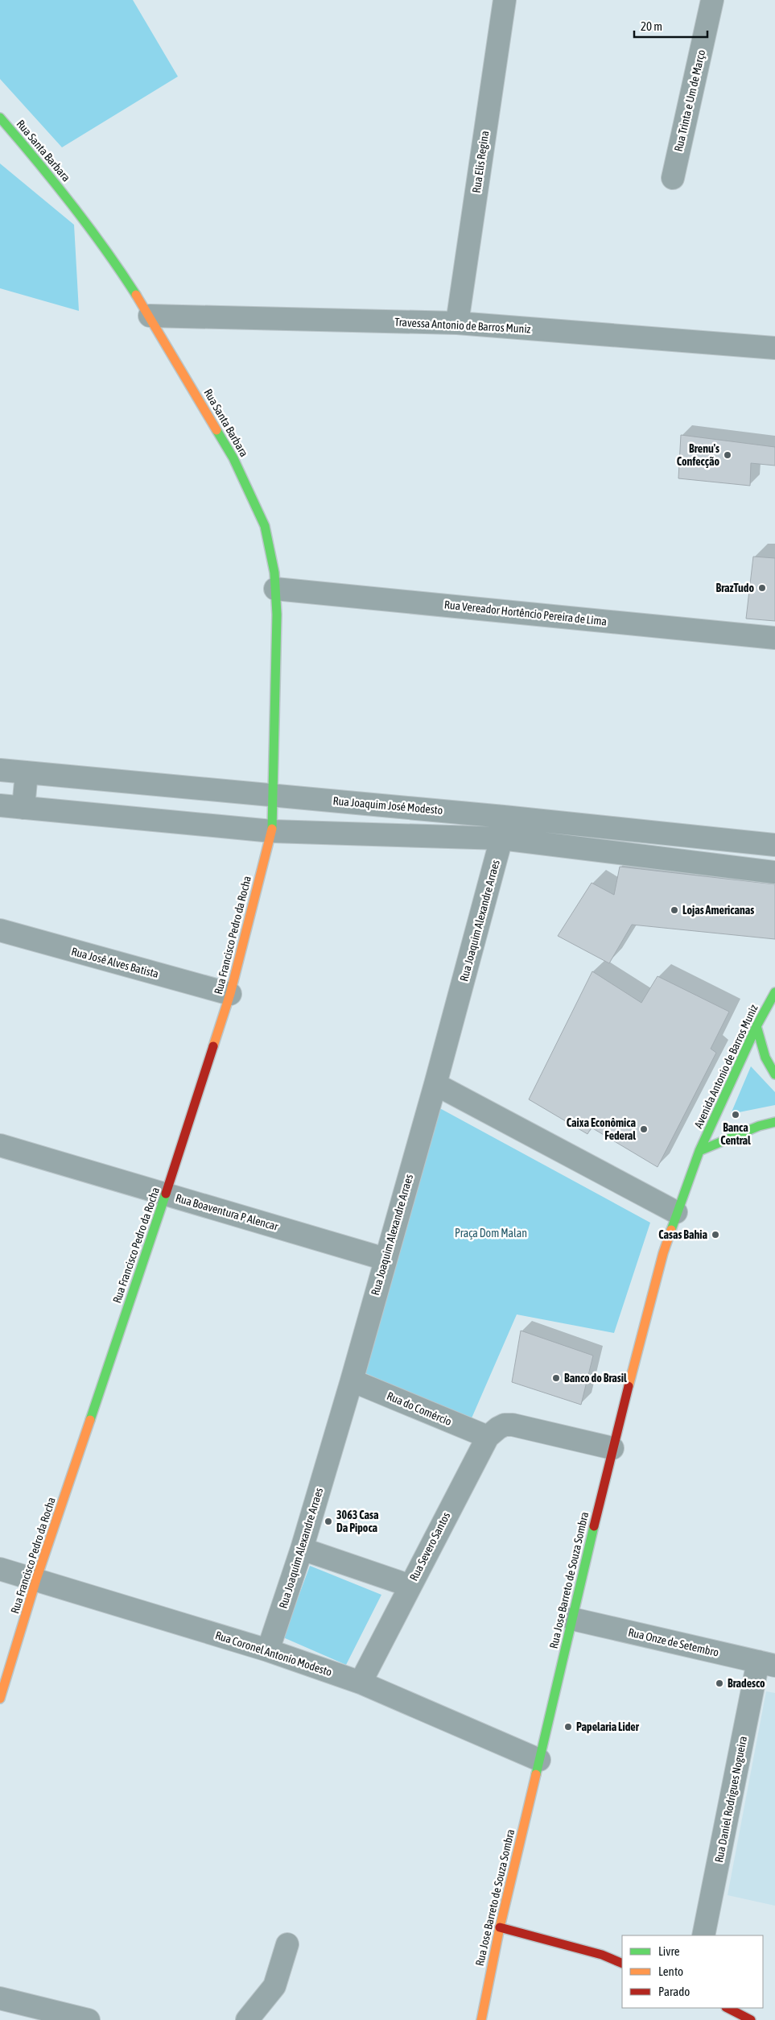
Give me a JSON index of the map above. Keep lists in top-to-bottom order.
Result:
{
  "streets": {
    "street": [
      "Rua Trinta e Um de Março",
      "Rua Santa Barbara",
      "Rua Elis Regina",
      "Travessa Antonio de Barros Muniz",
      "Rua Vereador Hortêncio Pereira de Lima",
      "Rua Joaquim José Modesto",
      "Rua Joaquim Alexandre Arraes",
      "Rua Francisco Pedro da Rocha",
      "Rua Josê Alves Batista",
      "Avenida Antonio de Barros Muniz",
      "Rua Boaventura P Alencar",
      "Rua do Comércio",
      "Rua Severo Santos",
      "Rua Jose Barreto de Souza Sombra",
      "Rua Onze de Setembro",
      "Rua Coronel Antonio Modesto",
      "Rua Daniel Rodrigues Nogueira"
    ]
  },
  "crossings": [
    ["Rua Santa Barbara", "Travessa Antonio de Barros Muniz"],
    ["Rua Santa Barbara", "Rua Vereador Hortêncio Pereira de Lima"],
    ["Rua Santa Barbara", "Rua Joaquim José Modesto"],
    ["Rua Santa Barbara", "Rua Francisco Pedro da Rocha"],
    ["Rua Elis Regina", "Travessa Antonio de Barros Muniz"],
    ["Rua Joaquim José Modesto", "Rua Joaquim Alexandre Arraes"],
    ["Rua Joaquim José Modesto", "Rua Francisco Pedro da Rocha"],
    ["Rua Joaquim Alexandre Arraes", "Rua Boaventura P Alencar"],
    ["Rua Joaquim Alexandre Arraes", "Rua do Comércio"],
    ["Rua Joaquim Alexandre Arraes", "Rua Coronel Antonio Modesto"],
    ["Rua Francisco Pedro da Rocha", "Rua Josê Alves Batista"],
    ["Rua Francisco Pedro da Rocha", "Rua Boaventura P Alencar"],
    ["Rua Francisco Pedro da Rocha", "Rua Coronel Antonio Modesto"],
    ["Avenida Antonio de Barros Muniz", "Rua Jose Barreto de Souza Sombra"],
    ["Rua do Comércio", "Rua Severo Santos"],
    ["Rua Severo Santos", "Rua Jose Barreto de Souza Sombra"],
    ["Rua Severo Santos", "Rua Coronel Antonio Modesto"],
    ["Rua Jose Barreto de Souza Sombra", "Rua Onze de Setembro"],
    ["Rua Jose Barreto de Souza Sombra", "Rua Coronel Antonio Modesto"],
    ["Rua Onze de Setembro", "Rua Daniel Rodrigues Nogueira"]
  ],
  "parks": ["Praça Dom Malan"],
  "places": [
    "Brenu's Confecção",
    "BrazTudo",
    "Lojas Americanas",
    "Banca Central",
    "Caixa Econômica Federal",
    "Casas Bahia",
    "Banco do Brasil",
    "3063 Casa Da Pipoca",
    "Bradesco",
    "Papelaria Lider"
  ],
  "legend": ["Livre", "Lento", "Parado"],
  "scale_bar": "20 m"
}
